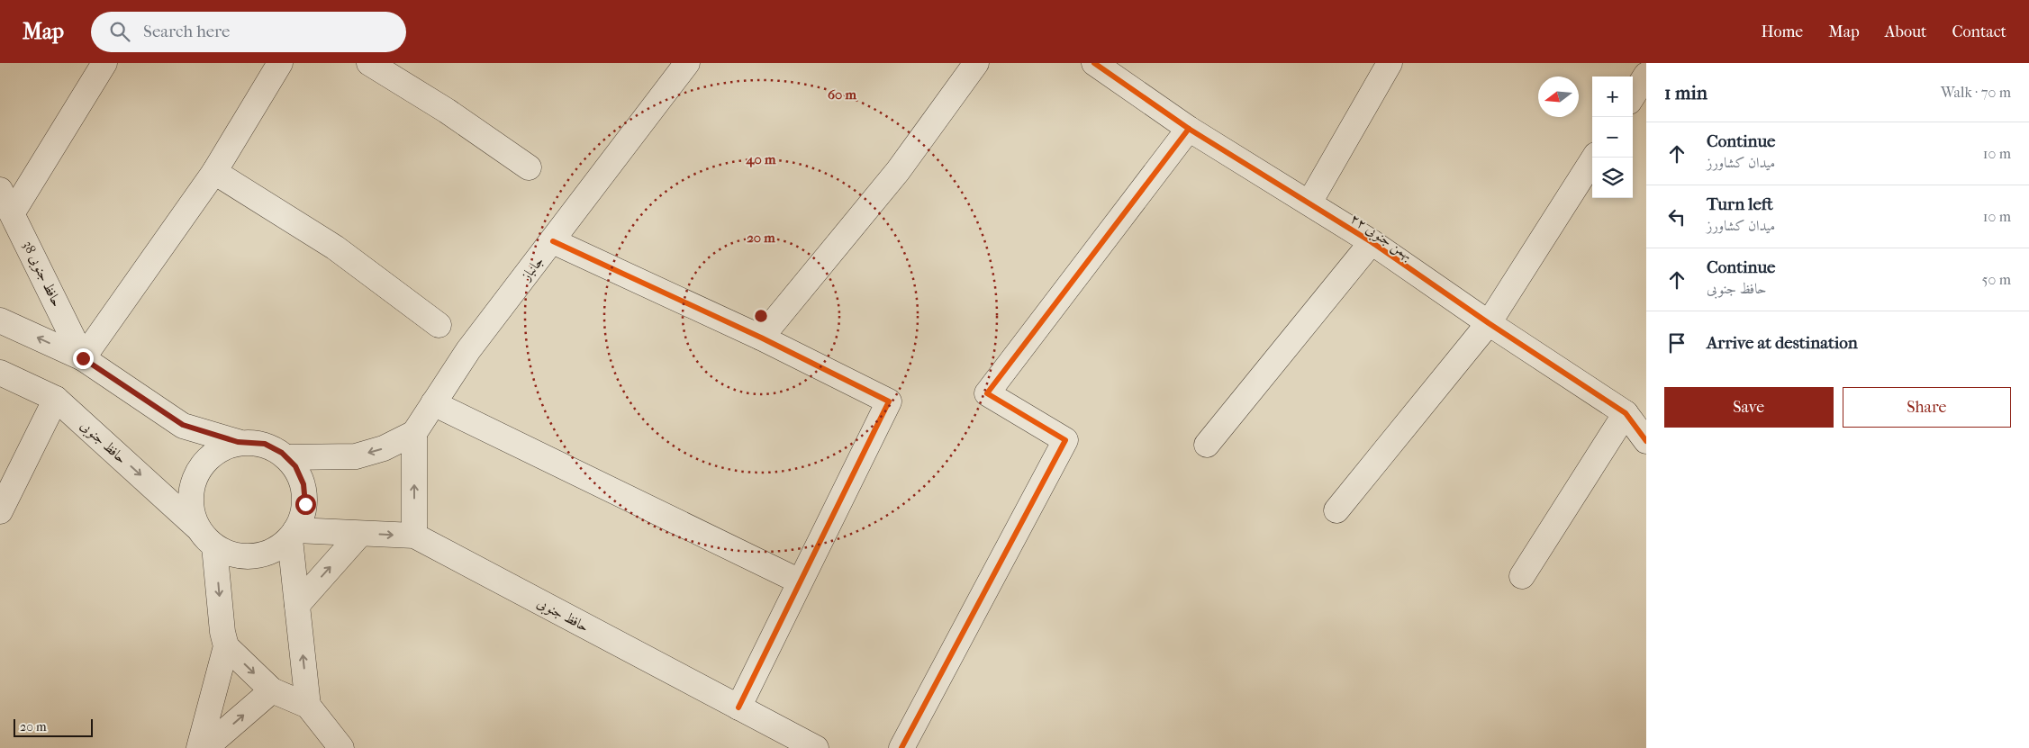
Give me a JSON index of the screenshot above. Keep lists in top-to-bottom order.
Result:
{
  "streets": {
    "street": [
      "۲۲ بهمن جنوبی",
      "جانباز",
      "حافظ جنوبی 38",
      "حافظ جنوبی"
    ]
  },
  "scale_bar": "20 m",
  "north": "left",
  "page": {
    "header": "Map",
    "search": "Search here",
    "nav": [
      "Home",
      "Map",
      "About",
      "Contact"
    ],
    "heading": ["1 min", "Walk · 70 m"],
    "map_buttons": ["+", "−"],
    "list": [
      ["Continue", "میدان کشاورز", "10 m"],
      ["Turn left", "میدان کشاورز", "10 m"],
      ["Continue", "حافظ جنوبی", "50 m"],
      "Arrive at destination"
    ],
    "buttons": ["Save", "Share"],
    "scale": "20 m"
  },
  "rings": ["60 m", "40 m", "20 m"]
}
